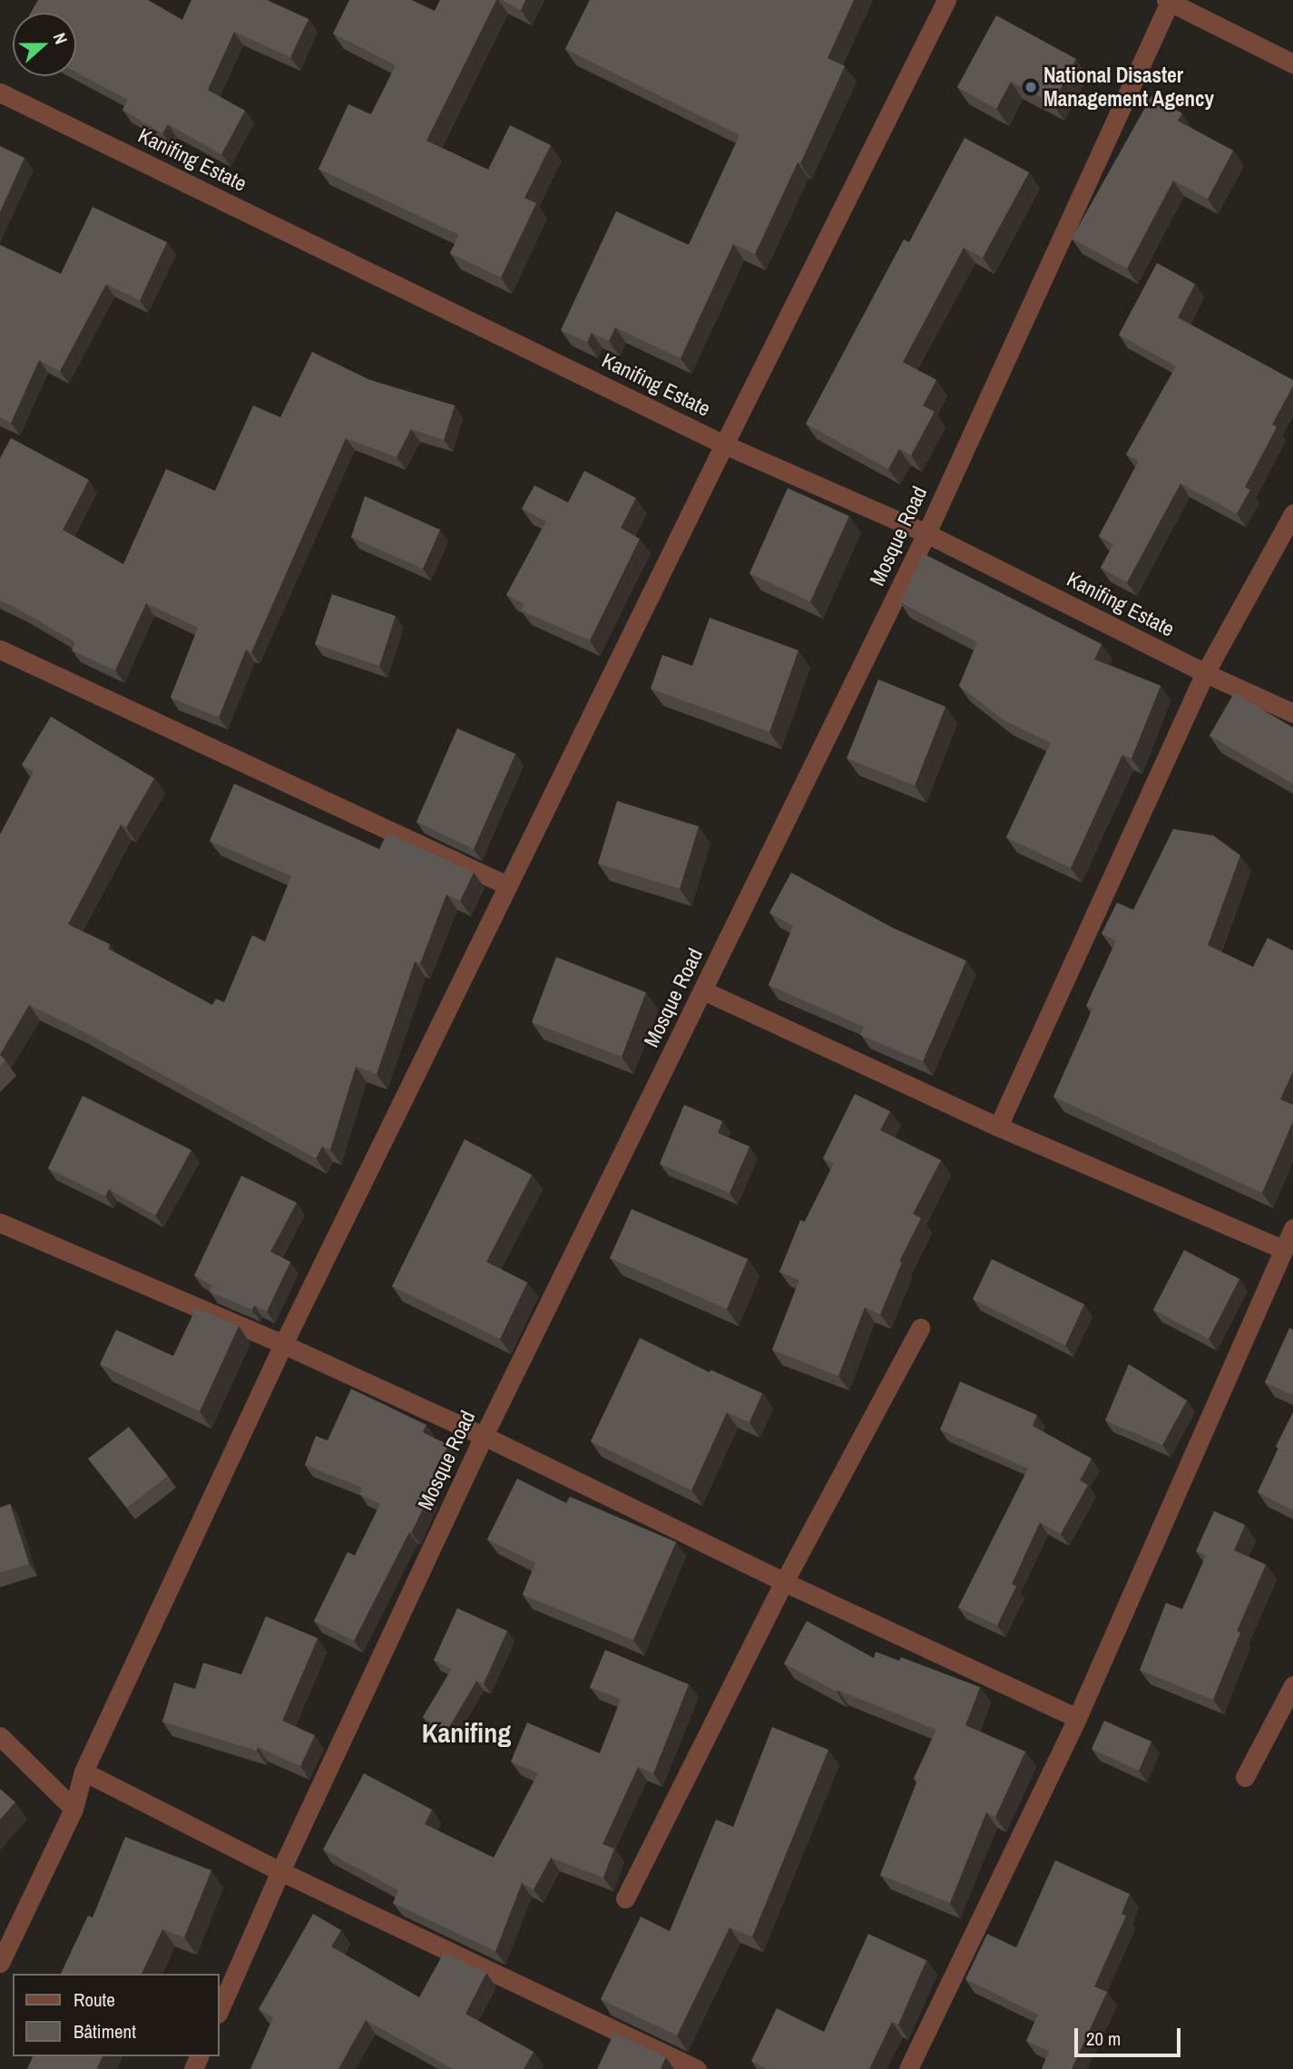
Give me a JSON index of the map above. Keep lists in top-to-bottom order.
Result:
{
  "streets": {
    "street": ["Kanifing Estate", "Mosque Road"]
  },
  "crossings": [
    ["Kanifing Estate", "Mosque Road"]
  ],
  "districts": ["Kanifing"],
  "places": ["National Disaster Management Agency"],
  "legend": ["Route", "Bâtiment"],
  "scale_bar": "20 m",
  "north": "right"
}
